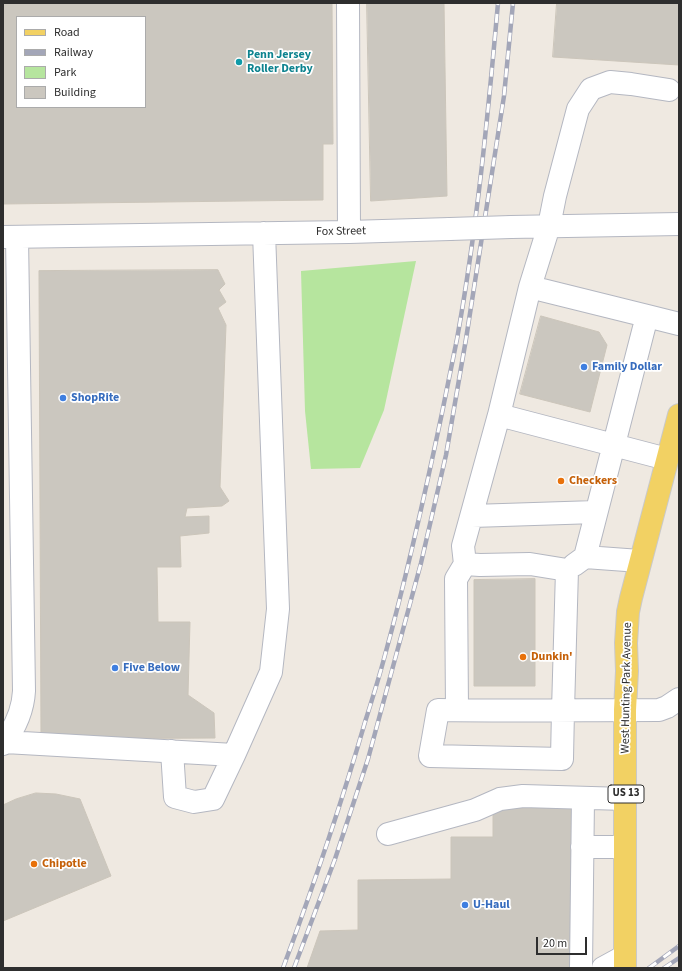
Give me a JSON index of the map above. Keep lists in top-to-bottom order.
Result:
{
  "streets": {
    "main road": ["West Hunting Park Avenue", "US 13"],
    "street": ["Fox Street"]
  },
  "places": [
    "Penn Jersey Roller Derby",
    "Family Dollar",
    "ShopRite",
    "Checkers",
    "Dunkin'",
    "Five Below",
    "Chipotle",
    "U-Haul"
  ],
  "legend": [
    "Road",
    "Railway",
    "Park",
    "Building"
  ],
  "scale_bar": "20 m"
}
